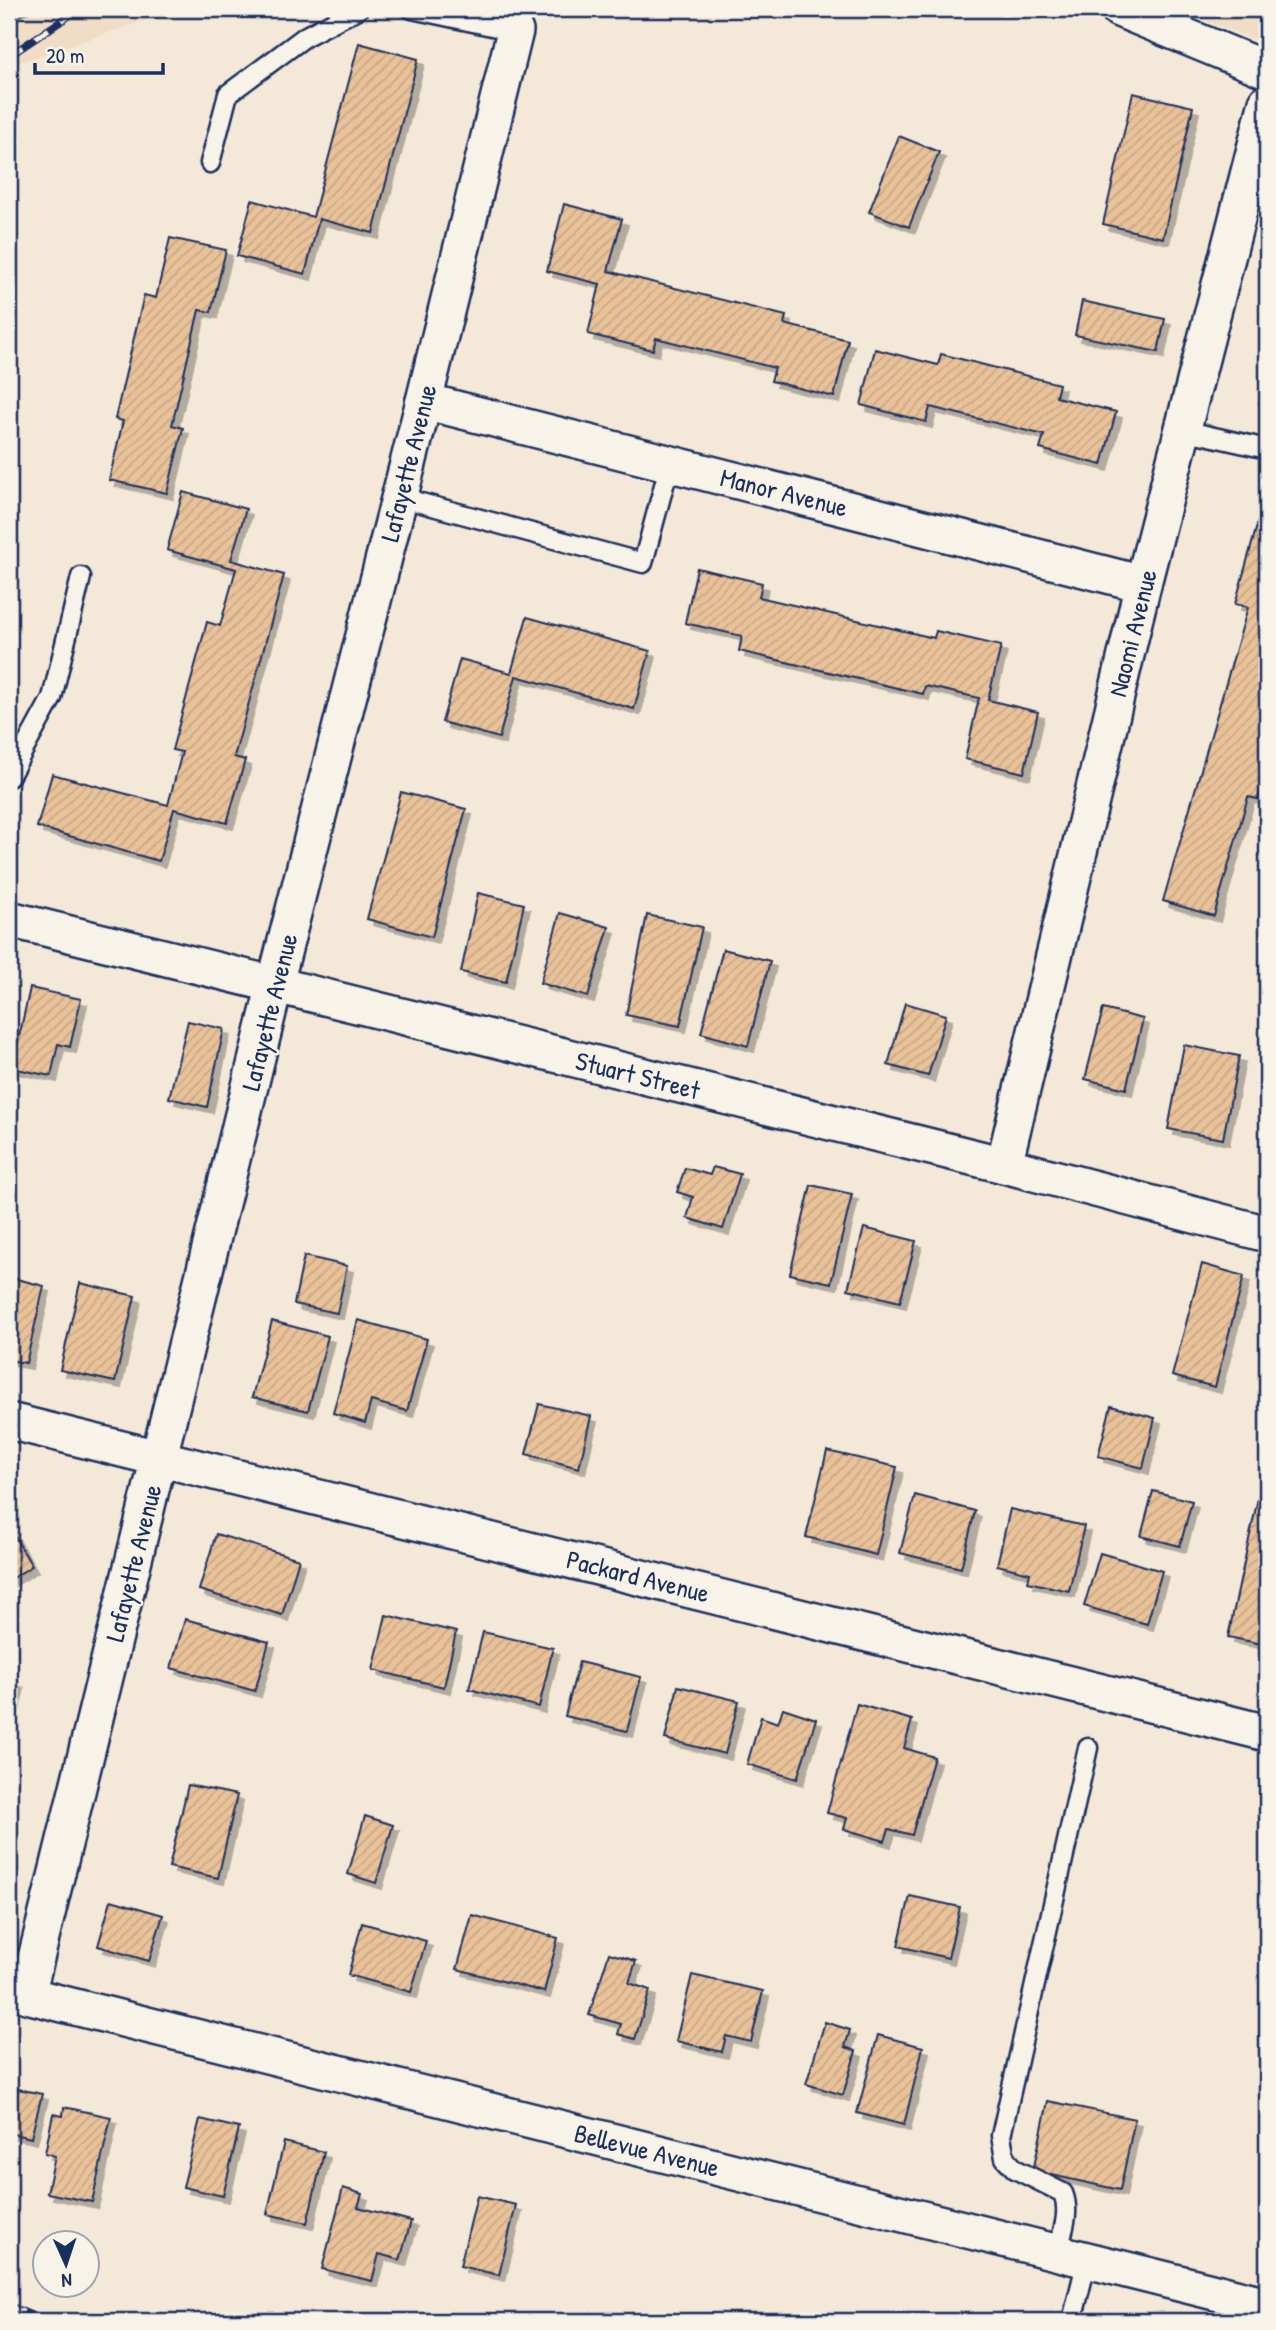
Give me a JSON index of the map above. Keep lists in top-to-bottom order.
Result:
{
  "streets": {
    "street": [
      "Lafayette Avenue",
      "Manor Avenue",
      "Naomi Avenue",
      "Stuart Street",
      "Packard Avenue",
      "Bellevue Avenue"
    ]
  },
  "crossings": [
    ["Lafayette Avenue", "Manor Avenue"],
    ["Lafayette Avenue", "Stuart Street"],
    ["Lafayette Avenue", "Packard Avenue"],
    ["Lafayette Avenue", "Bellevue Avenue"],
    ["Manor Avenue", "Naomi Avenue"],
    ["Naomi Avenue", "Stuart Street"]
  ],
  "scale_bar": "20 m",
  "north": "bottom"
}
